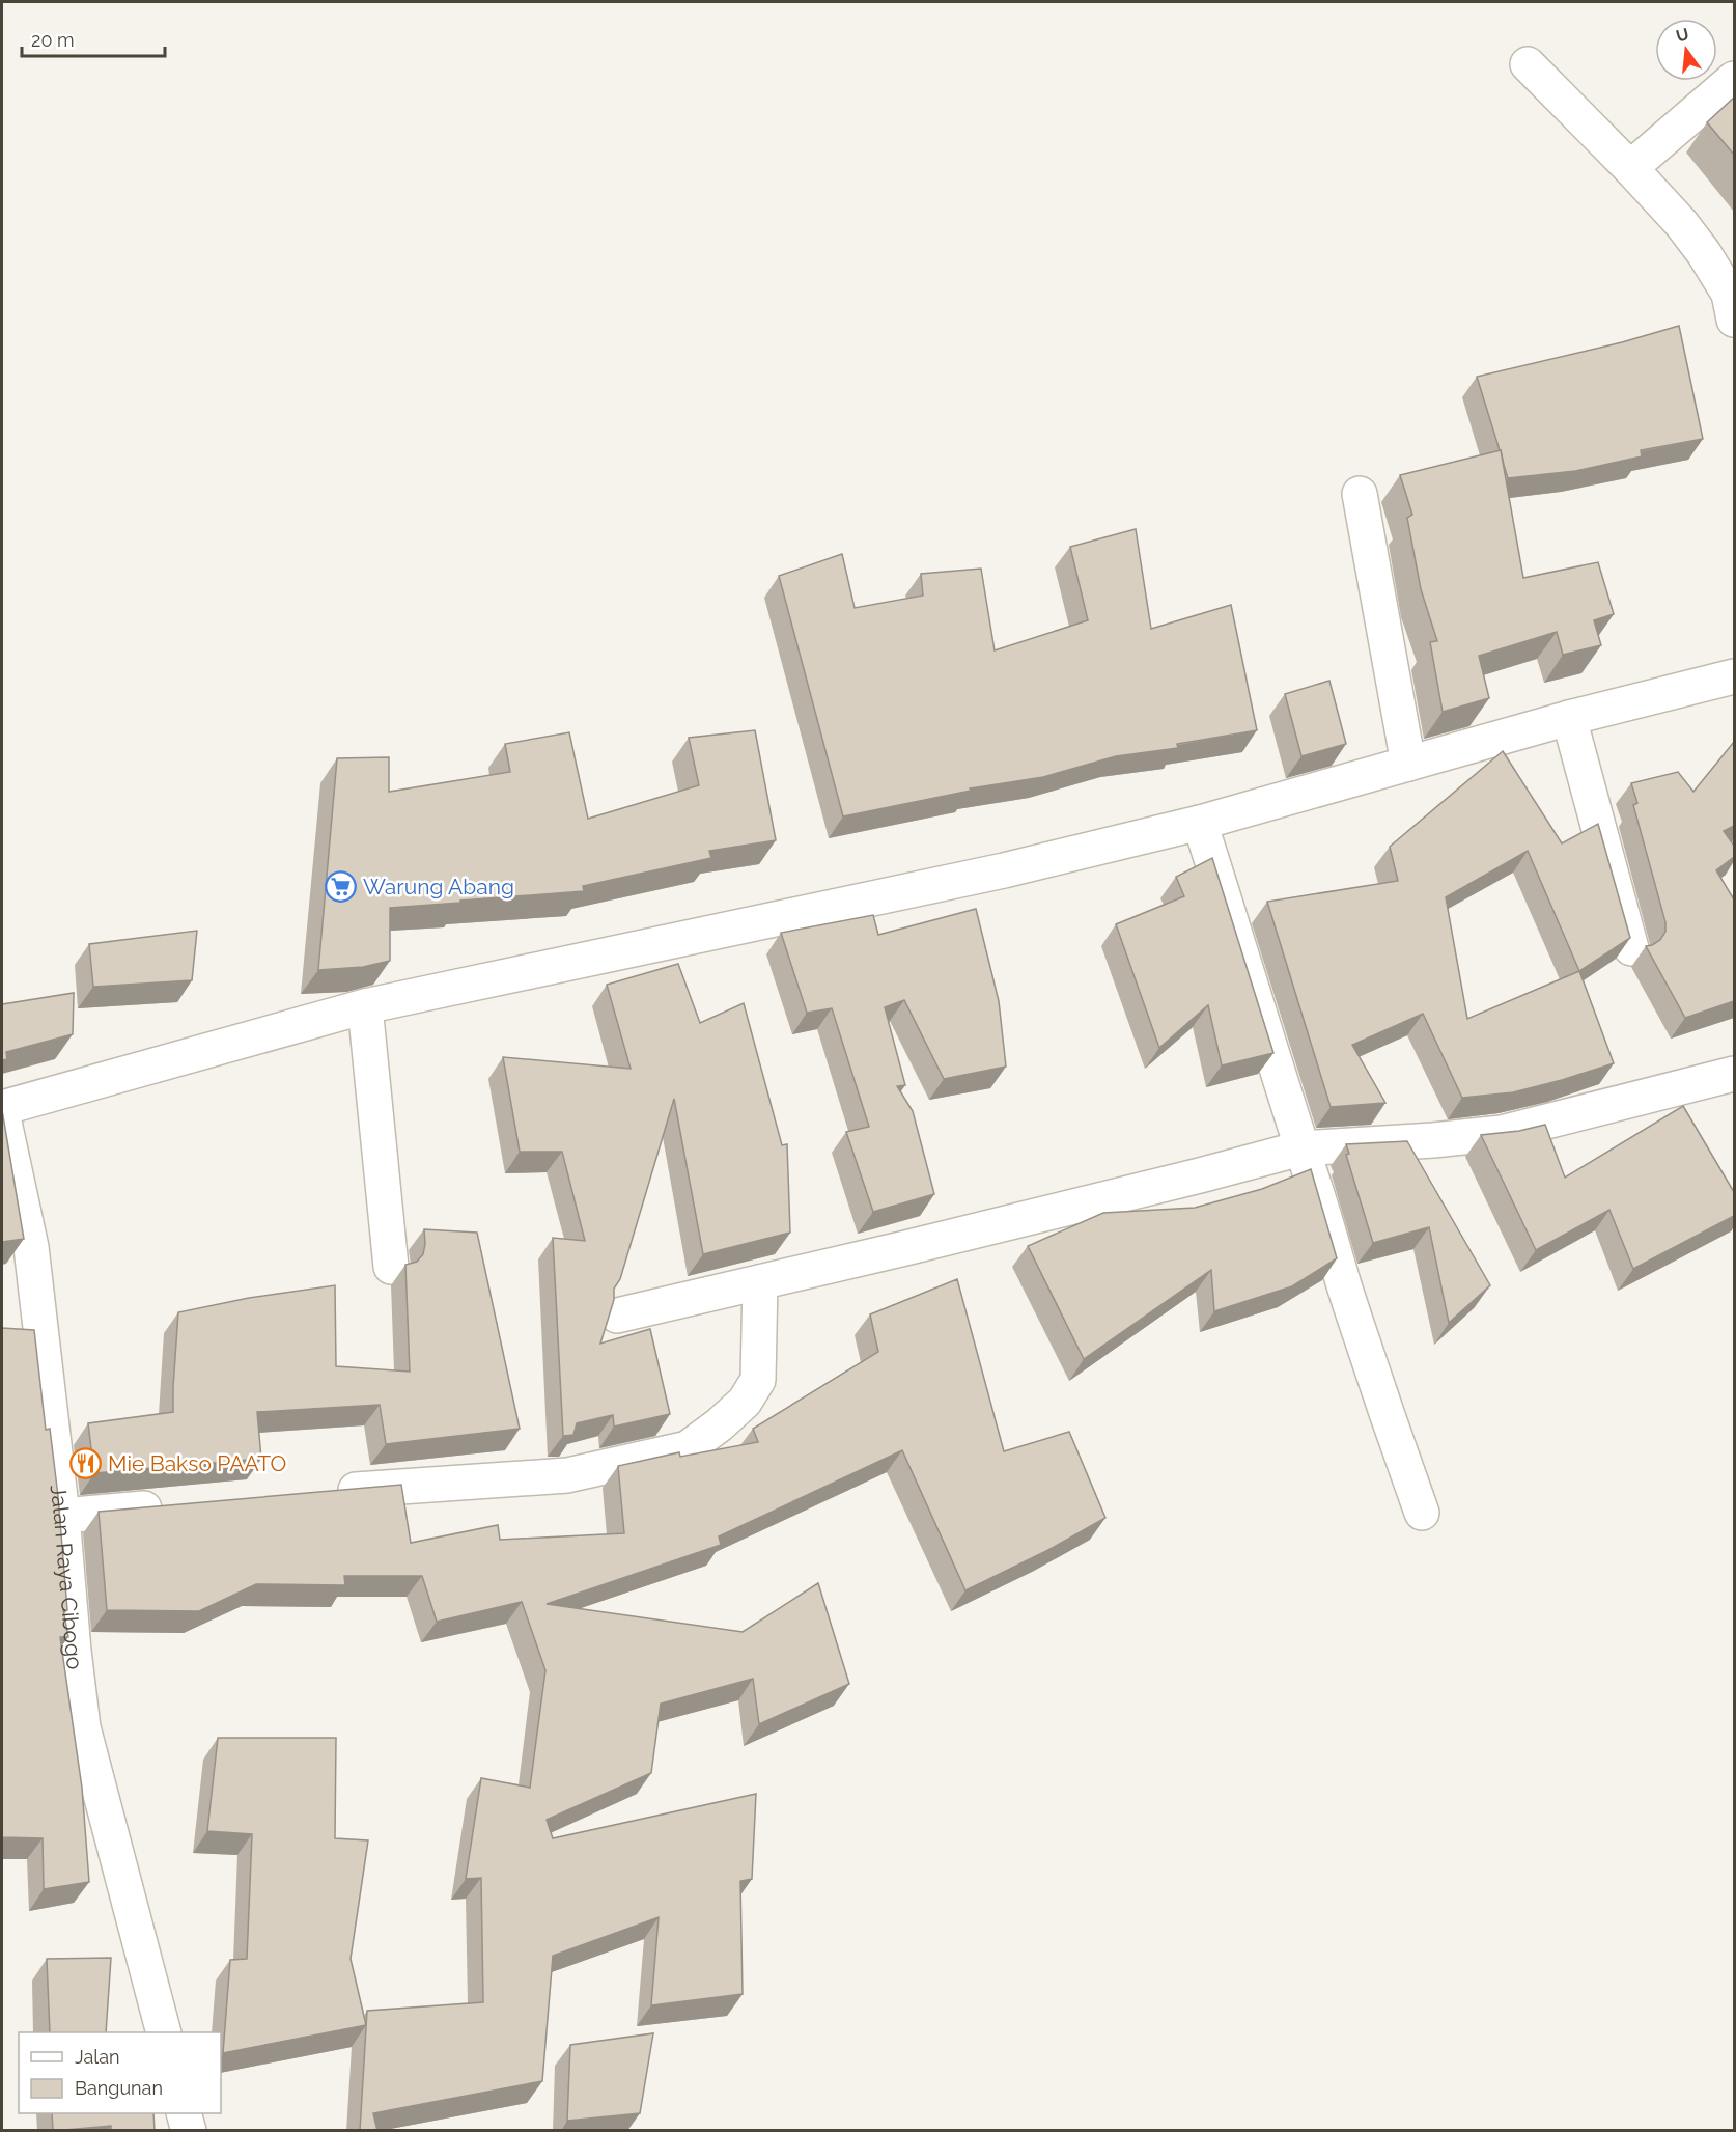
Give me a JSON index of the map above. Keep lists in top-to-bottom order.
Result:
{
  "streets": {
    "street": ["Jalan Raya Cibogo"]
  },
  "places": {
    "supermarket": ["Warung Abang"],
    "restaurant": ["Mie Bakso PAATO"]
  },
  "legend": ["Jalan", "Bangunan"],
  "scale_bar": "20 m",
  "north": "top"
}
